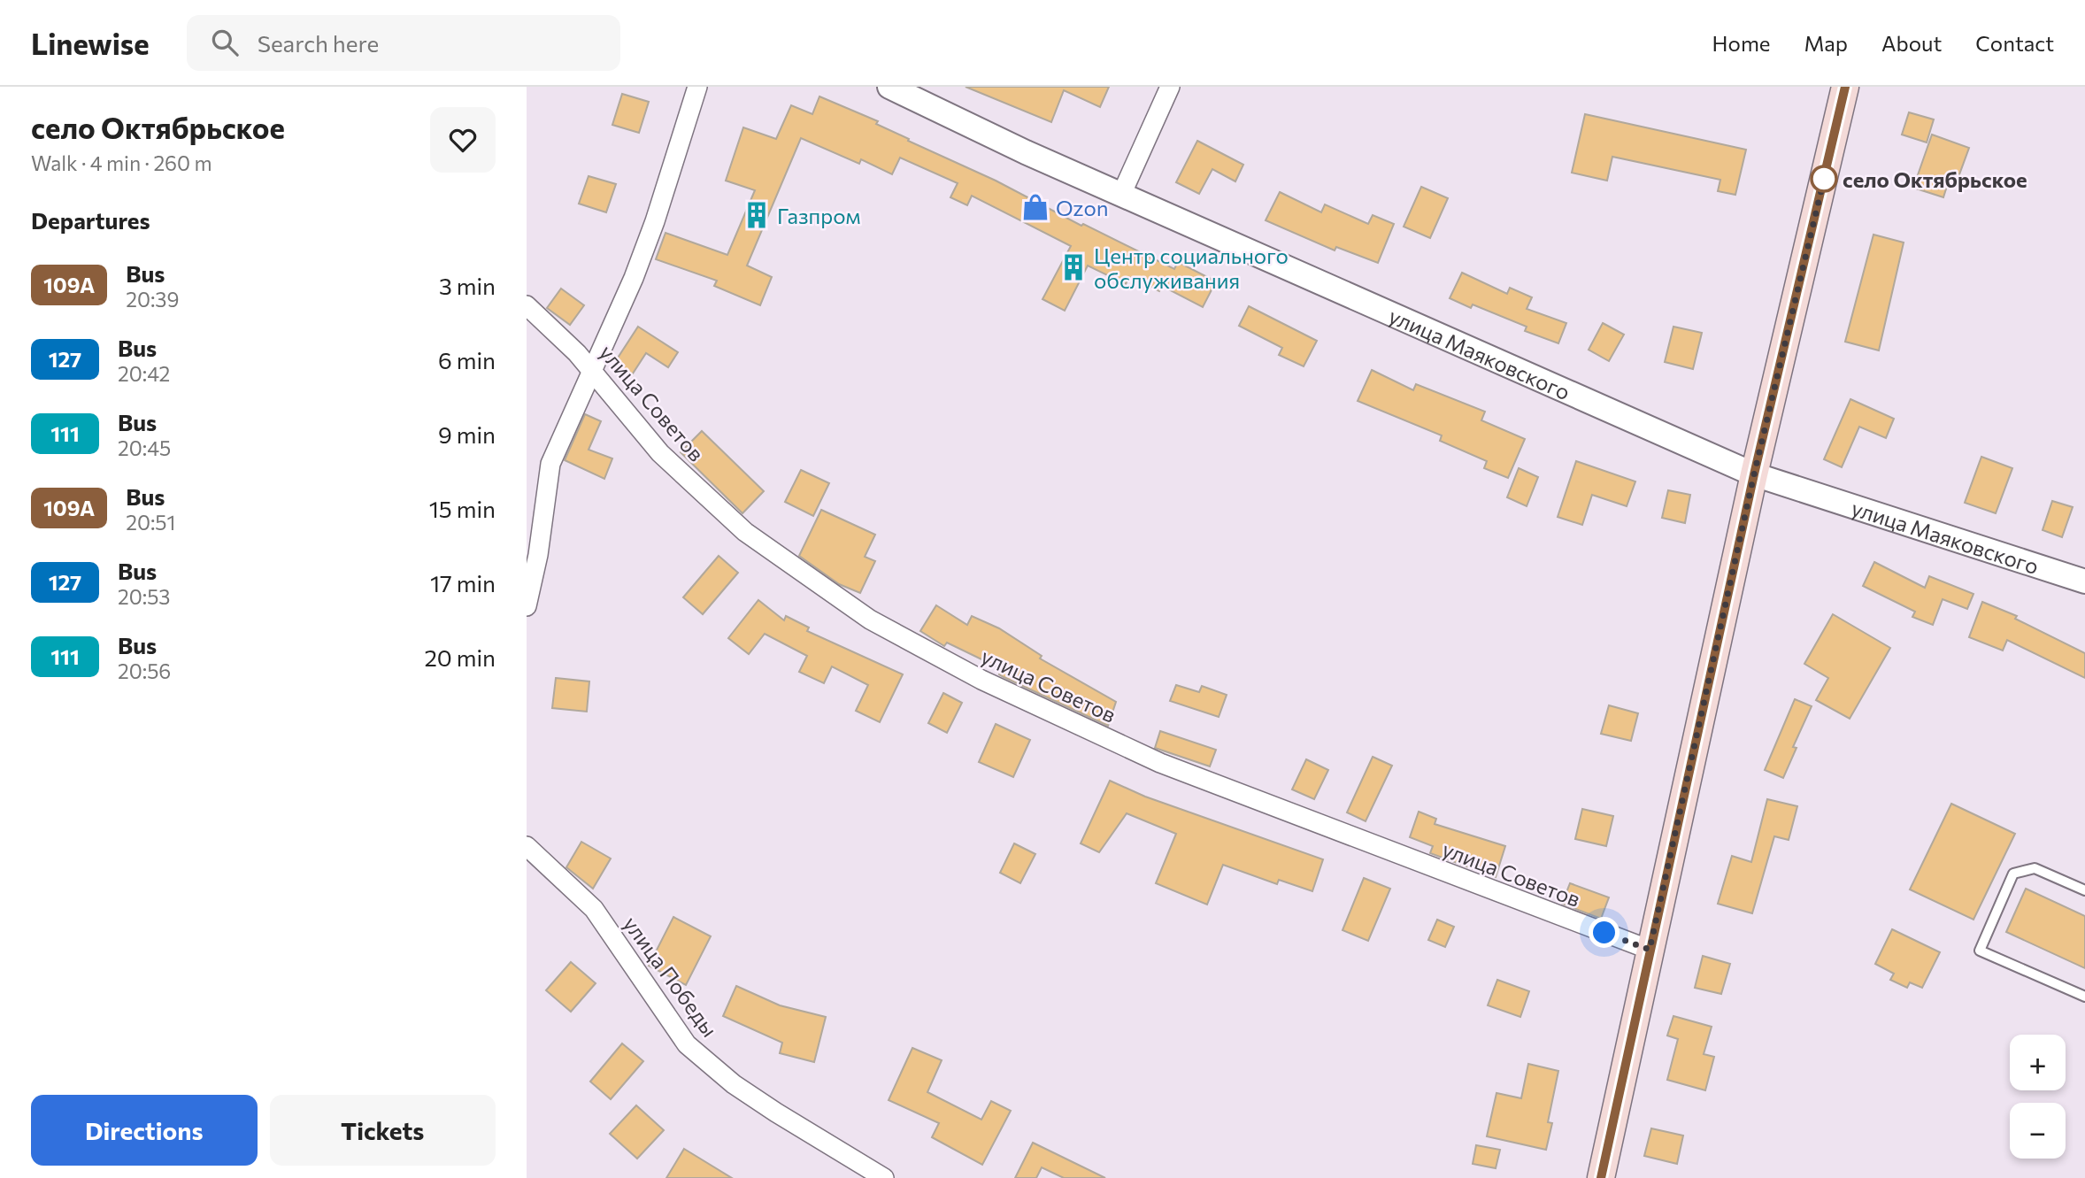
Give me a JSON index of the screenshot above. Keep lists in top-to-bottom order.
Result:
{
  "streets": {
    "street": ["улица Маяковского", "улица Советов", "улица Победы"]
  },
  "places": {
    "other": ["село Октябрьское"],
    "shop": ["Ozon"],
    "building": ["Газпром", "Центр социального обслуживания"]
  },
  "lines": ["bus line 109А"],
  "page": {
    "header": "Linewise",
    "search": "Search here",
    "nav": [
      "Home",
      "Map",
      "About",
      "Contact"
    ],
    "heading": [
      ["село Октябрьское", "Walk · 4 min · 260 m"],
      "Departures"
    ],
    "list": [
      {
        "mark": "109А",
        "name": "Bus",
        "note": "20:39",
        "value": "3 min"
      },
      {
        "mark": "127",
        "name": "Bus",
        "note": "20:42",
        "value": "6 min"
      },
      {
        "mark": "111",
        "name": "Bus",
        "note": "20:45",
        "value": "9 min"
      },
      {
        "mark": "109А",
        "name": "Bus",
        "note": "20:51",
        "value": "15 min"
      },
      {
        "mark": "127",
        "name": "Bus",
        "note": "20:53",
        "value": "17 min"
      },
      {
        "mark": "111",
        "name": "Bus",
        "note": "20:56",
        "value": "20 min"
      }
    ],
    "map_buttons": ["+", "−"],
    "buttons": ["Directions", "Tickets"]
  }
}
